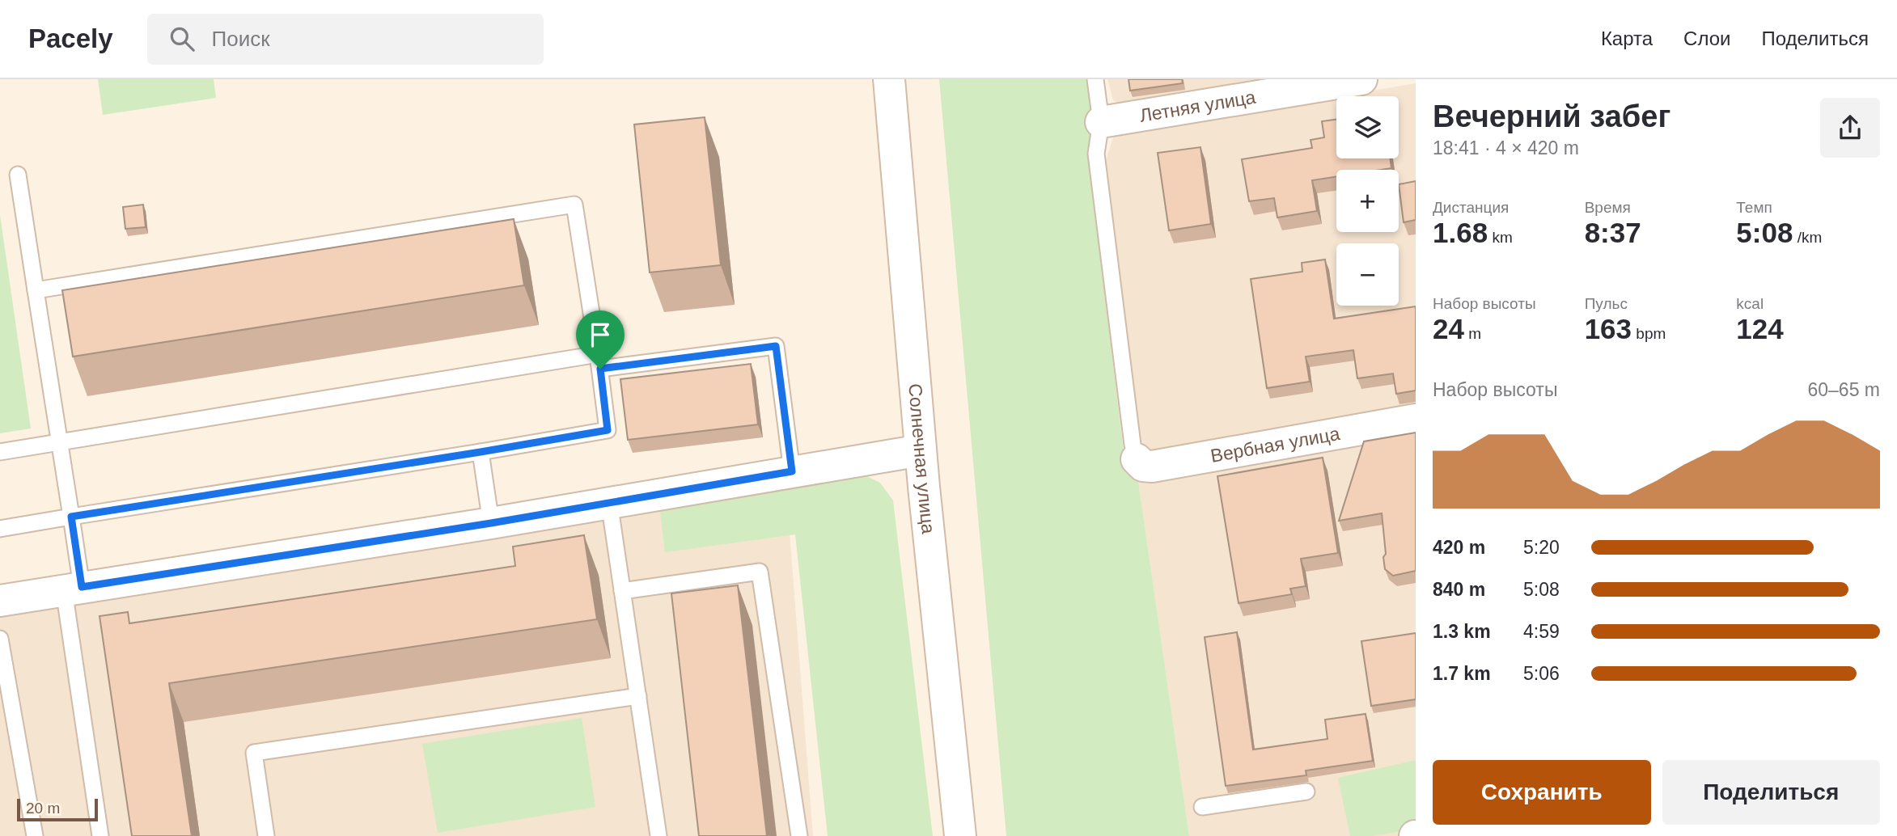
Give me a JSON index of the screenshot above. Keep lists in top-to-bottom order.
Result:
{
  "streets": {
    "street": ["Летняя улица", "Вербная улица", "Солнечная улица"]
  },
  "scale_bar": "20 m",
  "page": {
    "header": "Pacely",
    "search": "Поиск",
    "nav": ["Карта", "Слои", "Поделиться"],
    "heading": ["Вечерний забег", "18:41 · 4 × 420 m"],
    "map_buttons": ["+", "−"],
    "stats": [
      ["Дистанция", "1.68 km"],
      ["Время", "8:37"],
      ["Темп", "5:08 /km"],
      ["Набор высоты", "24 m"],
      ["Пульс", "163 bpm"],
      ["kcal", "124"]
    ],
    "chart": ["Набор высоты", "60–65 m"],
    "list": [
      {
        "name": "420 m",
        "note": "5:20"
      },
      {
        "name": "840 m",
        "note": "5:08"
      },
      {
        "name": "1.3 km",
        "note": "4:59"
      },
      {
        "name": "1.7 km",
        "note": "5:06"
      }
    ],
    "buttons": ["Сохранить", "Поделиться"],
    "scale": "20 m"
  }
}
